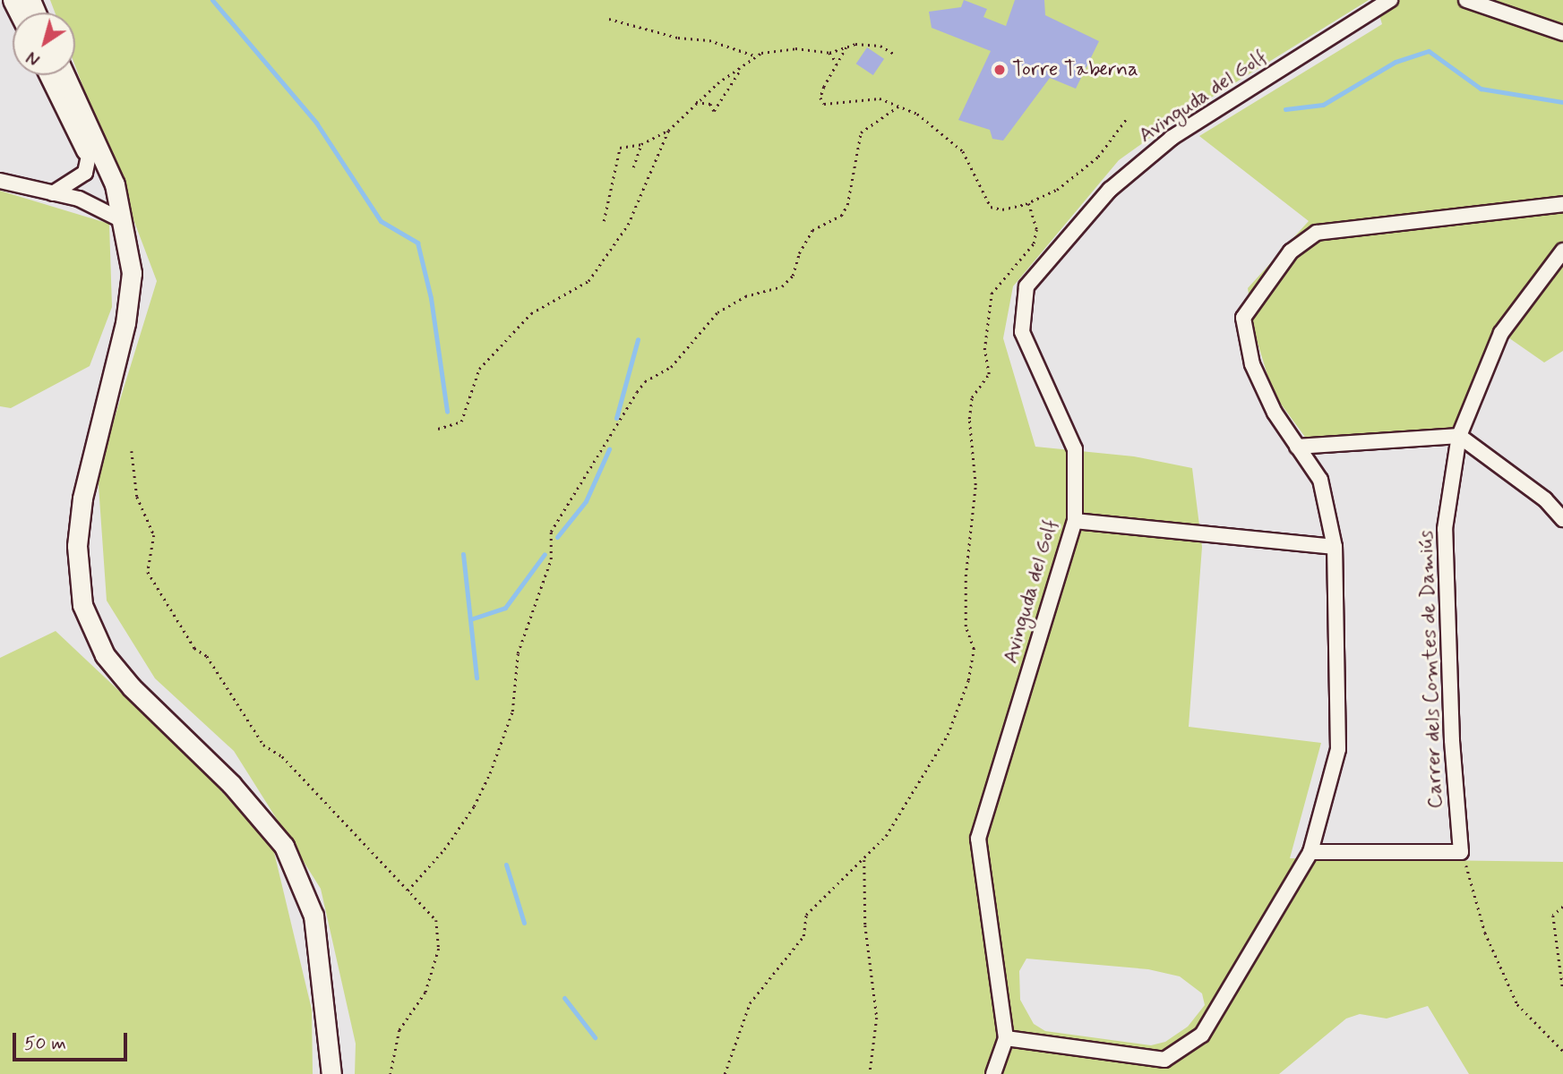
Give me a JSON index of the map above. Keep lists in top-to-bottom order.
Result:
{
  "streets": {
    "street": ["Avinguda del Golf", "Carrer dels Comtes de Damiús"]
  },
  "places": ["Torre Taberna"],
  "scale_bar": "50 m",
  "north": "bottom left"
}
